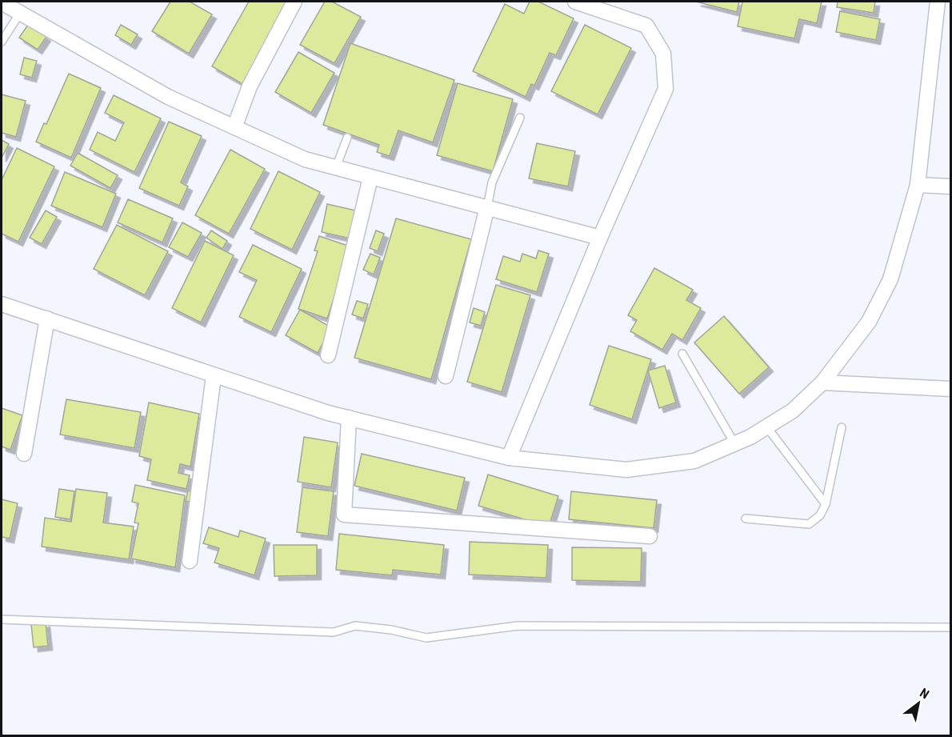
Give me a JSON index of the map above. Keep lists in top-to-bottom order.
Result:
{
  "north": "top right"
}
